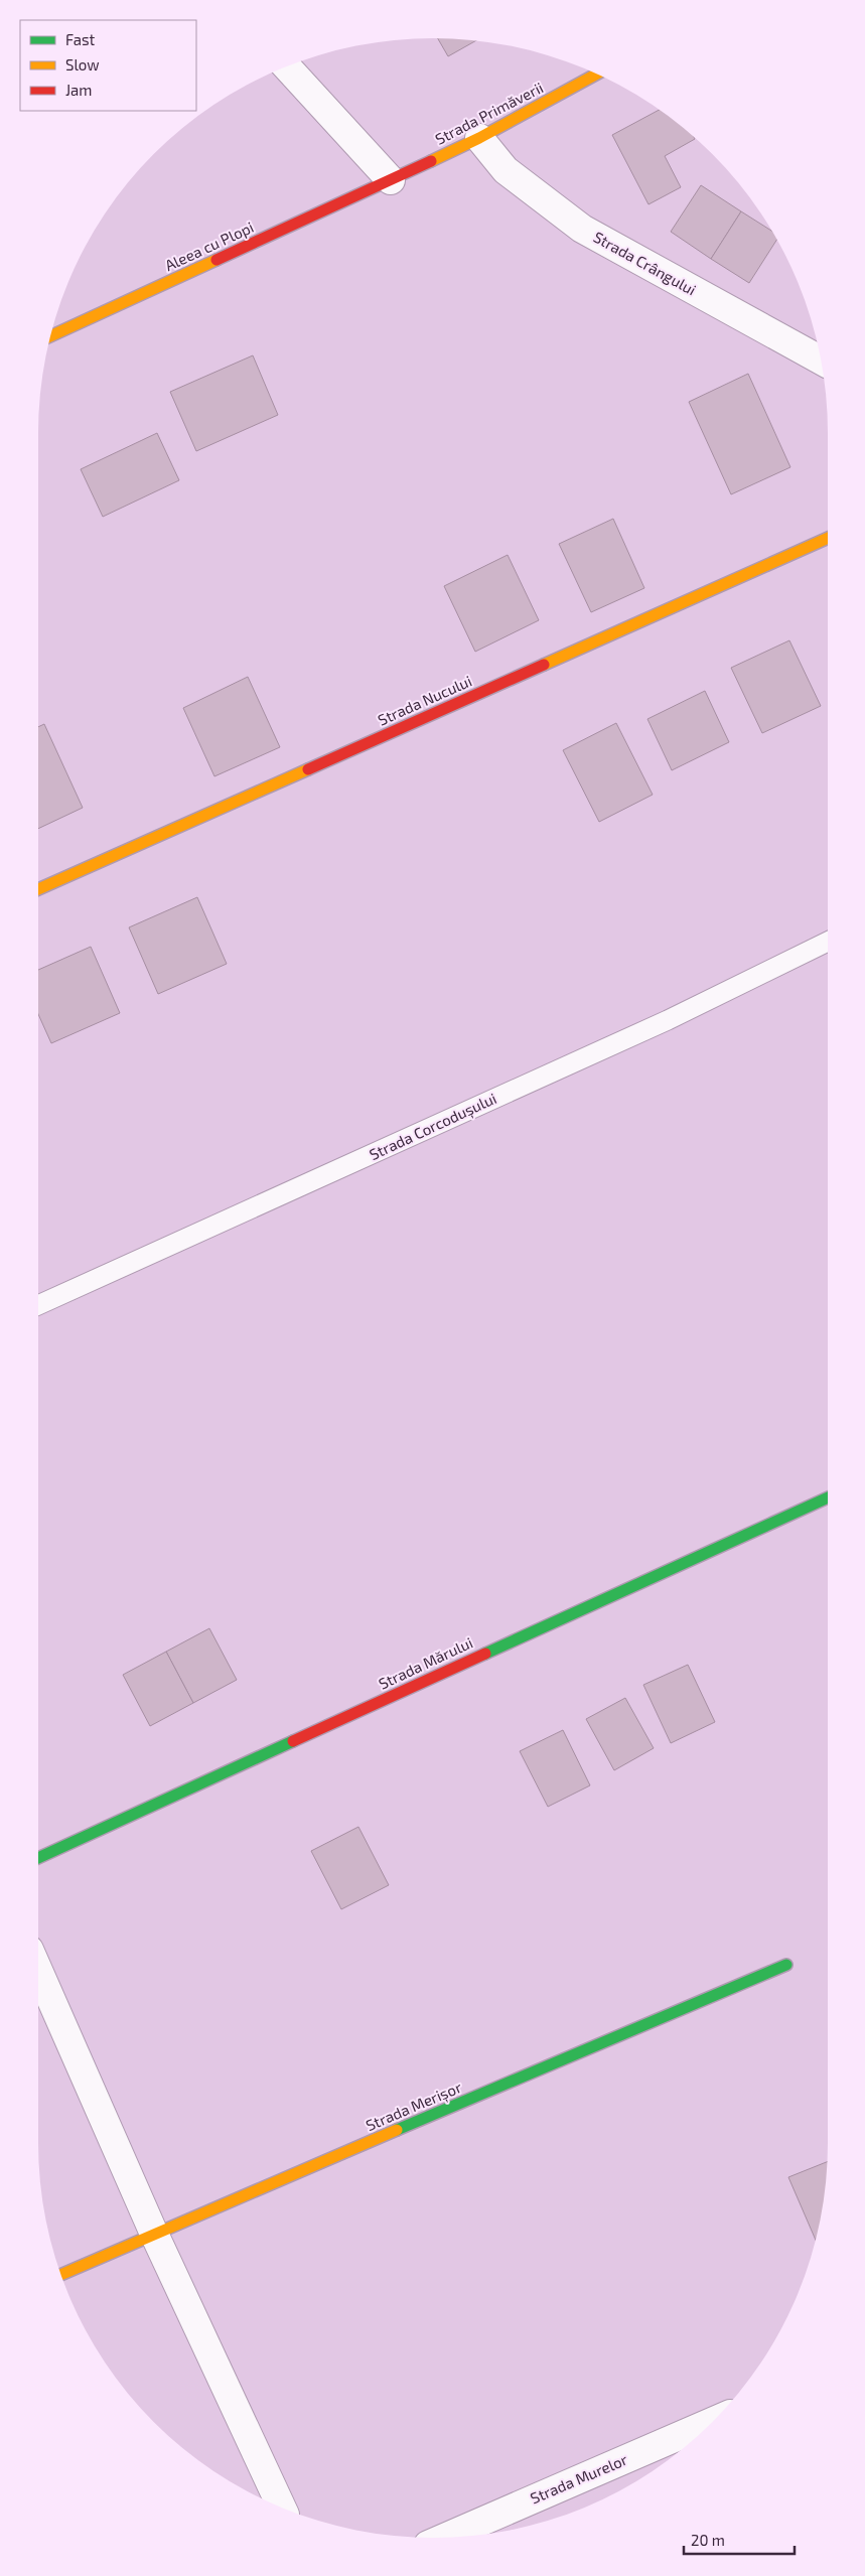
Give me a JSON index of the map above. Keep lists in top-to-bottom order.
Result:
{
  "streets": {
    "street": [
      "Strada Primăverii",
      "Aleea cu Plopi",
      "Strada Crângului",
      "Strada Nucului",
      "Strada Mărului",
      "Strada Merișor",
      "Strada Murelor"
    ],
    "lane": ["Strada Corcodușului"]
  },
  "crossings": [
    ["Strada Primăverii", "Aleea cu Plopi"],
    ["Strada Primăverii", "Strada Crângului"]
  ],
  "legend": ["Fast", "Slow", "Jam"],
  "scale_bar": "20 m"
}
